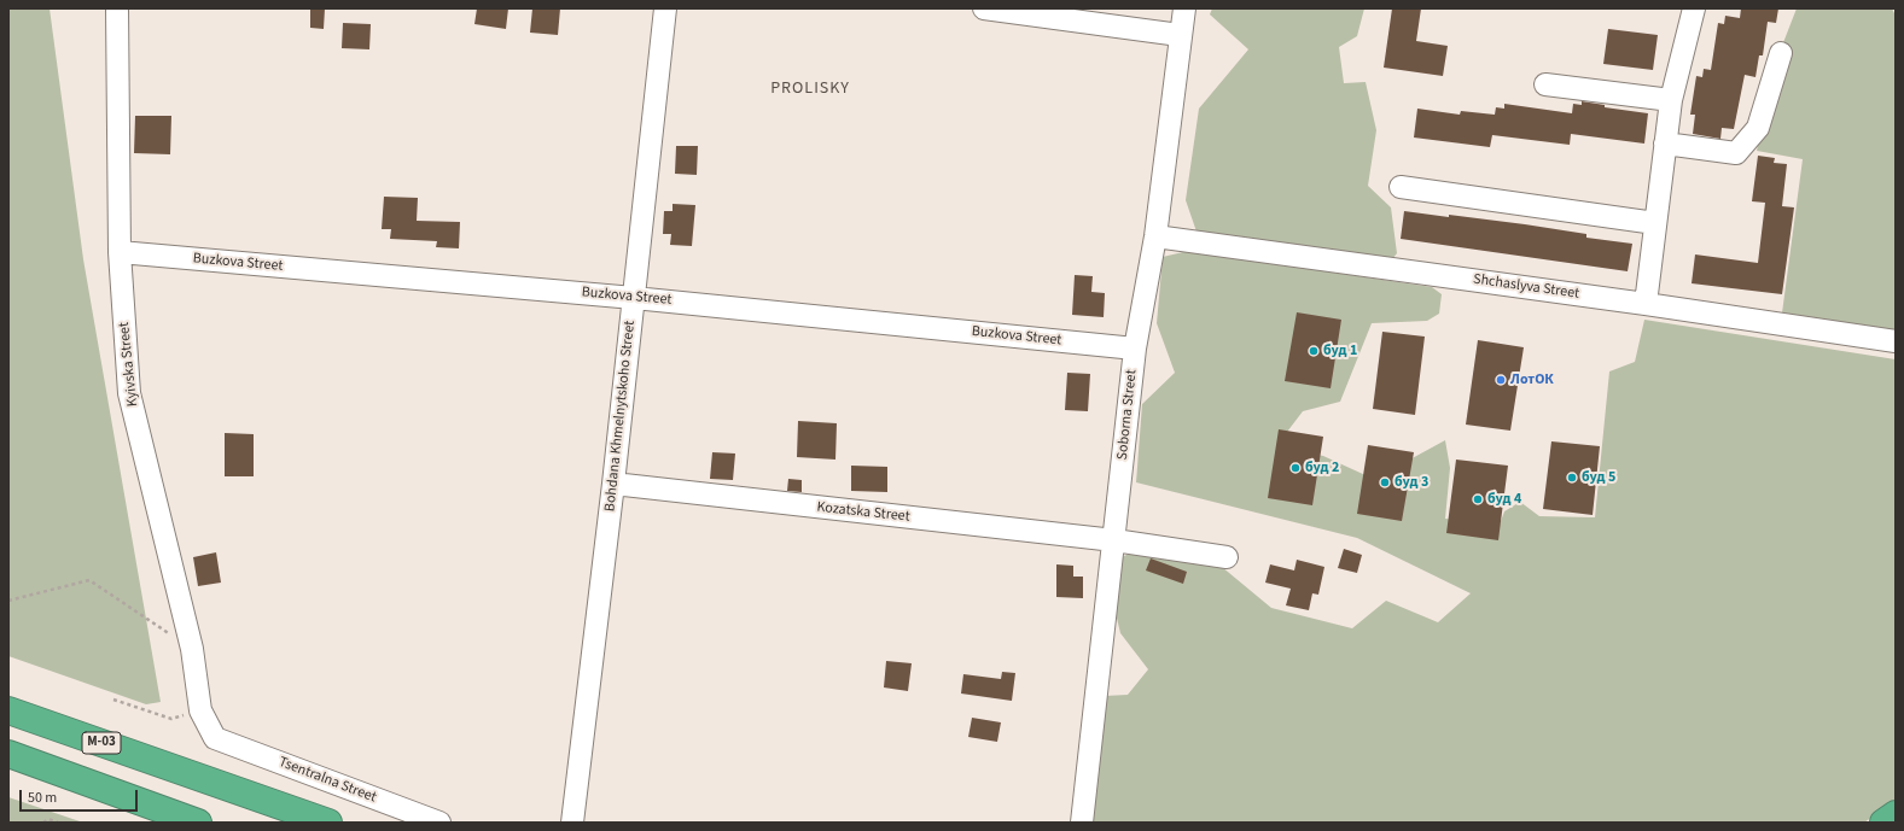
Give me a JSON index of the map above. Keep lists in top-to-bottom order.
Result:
{
  "streets": {
    "highway": ["М-03"],
    "street": [
      "Buzkova Street",
      "Shchaslyva Street",
      "Kyivska Street",
      "Soborna Street",
      "Bohdana Khmelnytskoho Street",
      "Kozatska Street",
      "Tsentralna Street"
    ]
  },
  "crossings": [
    ["Buzkova Street", "Kyivska Street"],
    ["Buzkova Street", "Soborna Street"],
    ["Buzkova Street", "Bohdana Khmelnytskoho Street"],
    ["Shchaslyva Street", "Soborna Street"],
    ["Kyivska Street", "Tsentralna Street"],
    ["Soborna Street", "Kozatska Street"],
    ["Bohdana Khmelnytskoho Street", "Kozatska Street"]
  ],
  "districts": ["PROLISKY"],
  "places": [
    "буд 1",
    "ЛотОК",
    "буд 2",
    "буд 5",
    "буд 3",
    "буд 4"
  ],
  "scale_bar": "50 m"
}
